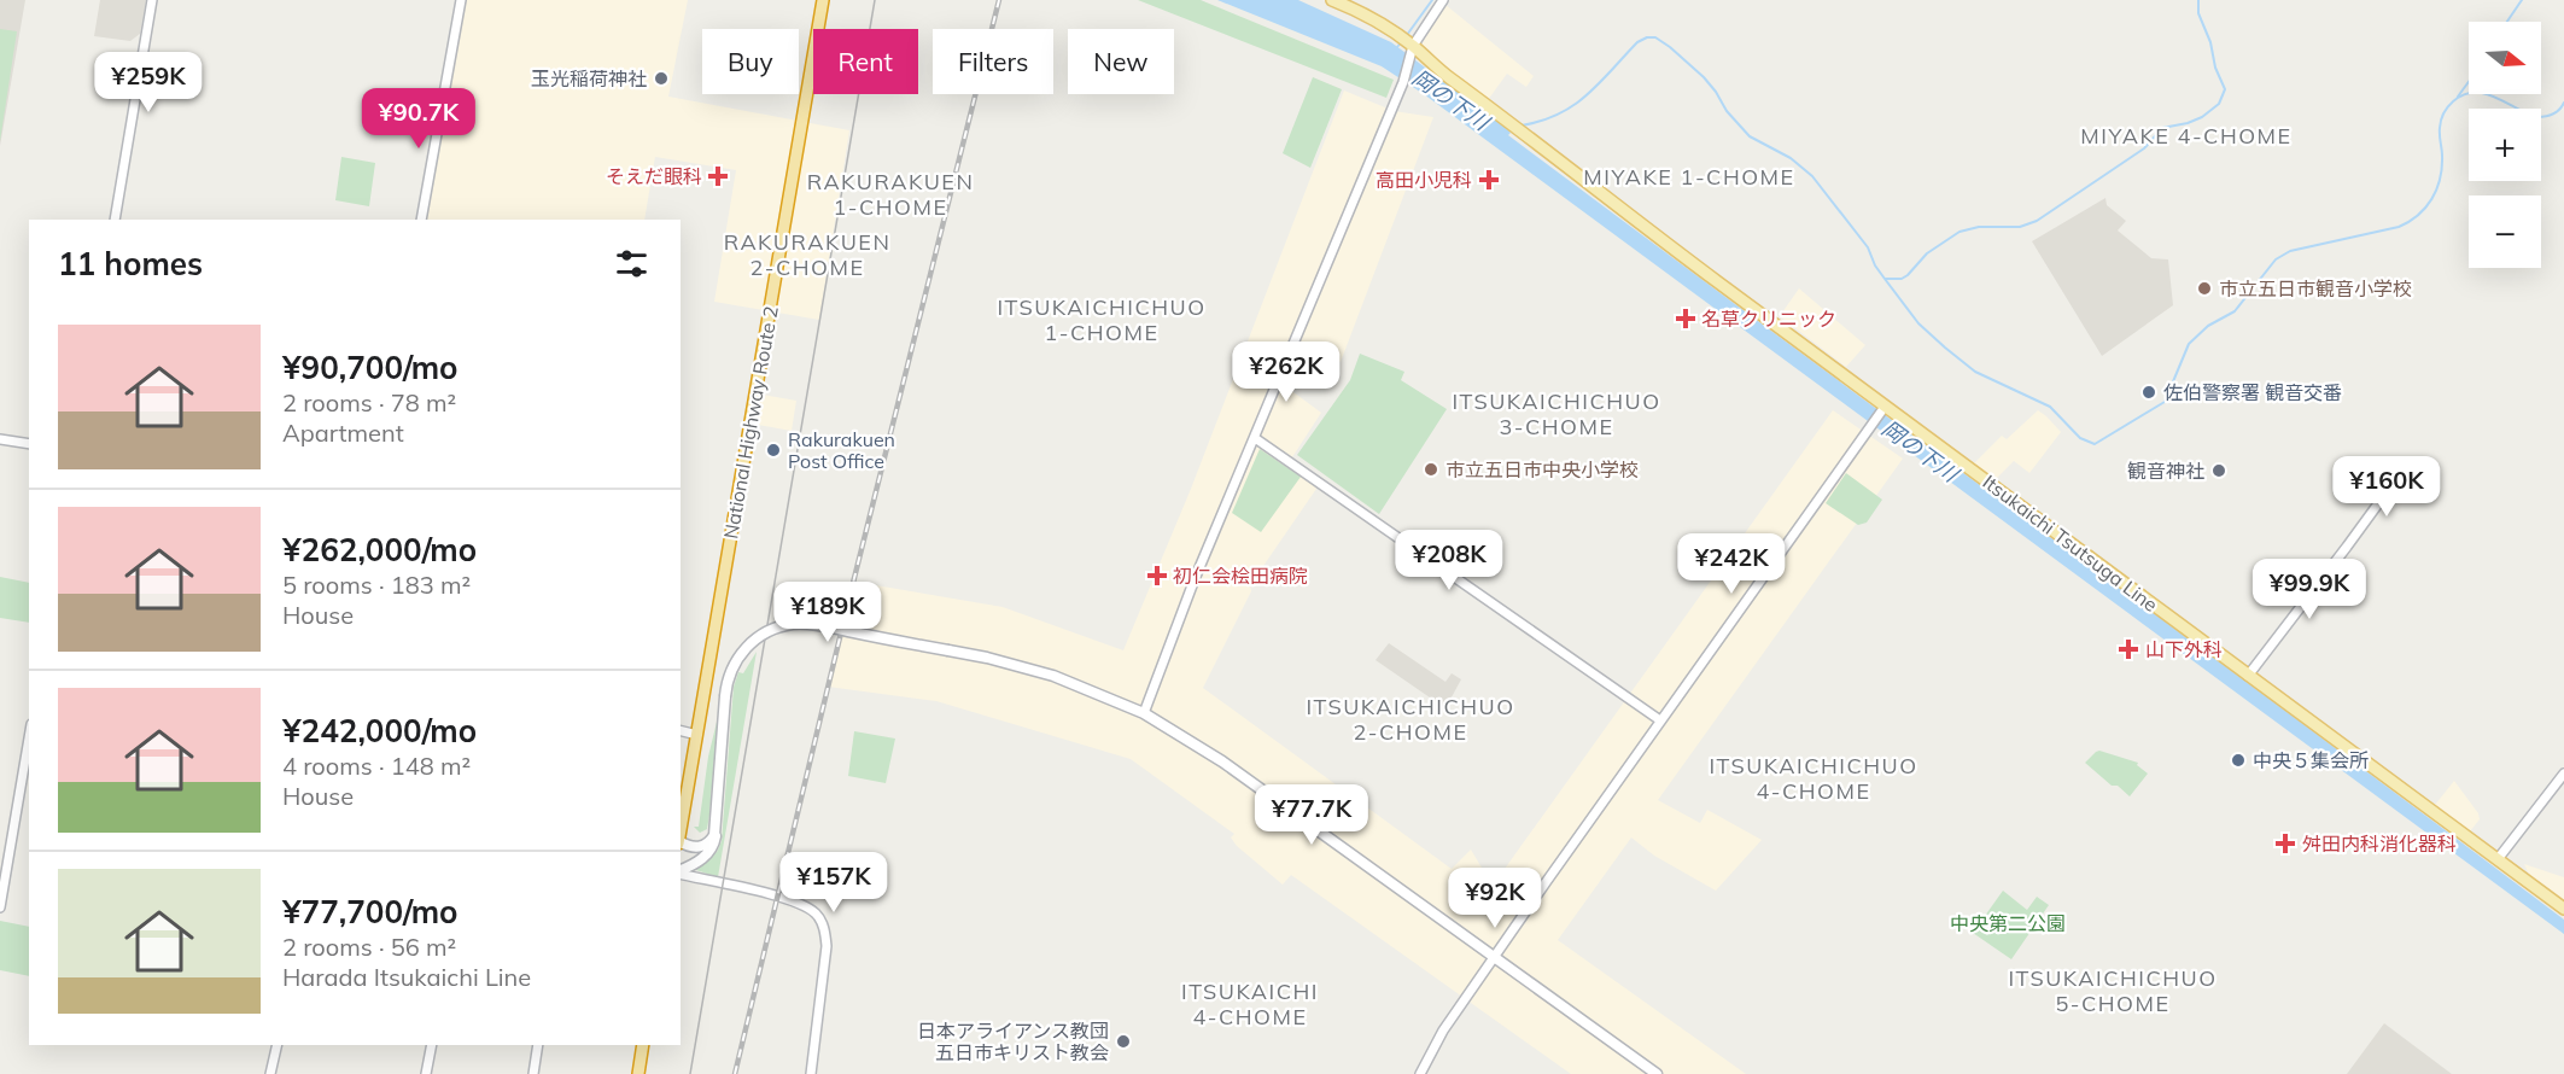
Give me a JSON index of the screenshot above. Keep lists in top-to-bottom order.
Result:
{
  "streets": {
    "highway": ["National Highway Route 2"],
    "main road": ["Itsukaichi Tsutsuga Line"]
  },
  "districts": [
    "MIYAKE 4-CHOME",
    "MIYAKE 1-CHOME",
    "RAKURAKUEN 1-CHOME",
    "RAKURAKUEN 2-CHOME",
    "ITSUKAICHICHUO 1-CHOME",
    "ITSUKAICHICHUO 3-CHOME",
    "ITSUKAICHICHUO 2-CHOME",
    "ITSUKAICHICHUO 4-CHOME",
    "ITSUKAICHICHUO 5-CHOME",
    "ITSUKAICHI 4-CHOME"
  ],
  "water": ["岡の下川"],
  "parks": ["中央第二公園"],
  "places": {
    "other": [
      "玉光稲荷神社",
      "市立五日市観音小学校",
      "佐伯警察署 観音交番",
      "Rakurakuen Post Office",
      "市立五日市中央小学校",
      "観音神社",
      "中央５集会所",
      "日本アライアンス教団 五日市キリスト教会"
    ],
    "health": [
      "そえだ眼科",
      "高田小児科",
      "名草クリニック",
      "初仁会桧田病院",
      "山下外科",
      "舛田内科消化器科"
    ]
  },
  "north": "right",
  "page": {
    "map_buttons": ["+", "−"],
    "chip": [
      "Buy",
      "Rent",
      "Filters",
      "New"
    ],
    "price": [
      "¥259K",
      "¥90.7K",
      "¥262K",
      "¥160K",
      "¥208K",
      "¥242K",
      "¥99.9K",
      "¥189K",
      "¥77.7K",
      "¥157K",
      "¥92K"
    ],
    "heading": "11 homes",
    "list": [
      {
        "name": "¥90,700/mo",
        "note": "2 rooms · 78 m² · Apartment"
      },
      {
        "name": "¥262,000/mo",
        "note": "5 rooms · 183 m² · House"
      },
      {
        "name": "¥242,000/mo",
        "note": "4 rooms · 148 m² · House"
      },
      {
        "name": "¥77,700/mo",
        "note": "2 rooms · 56 m² · Harada Itsukaichi Line"
      }
    ]
  }
}
